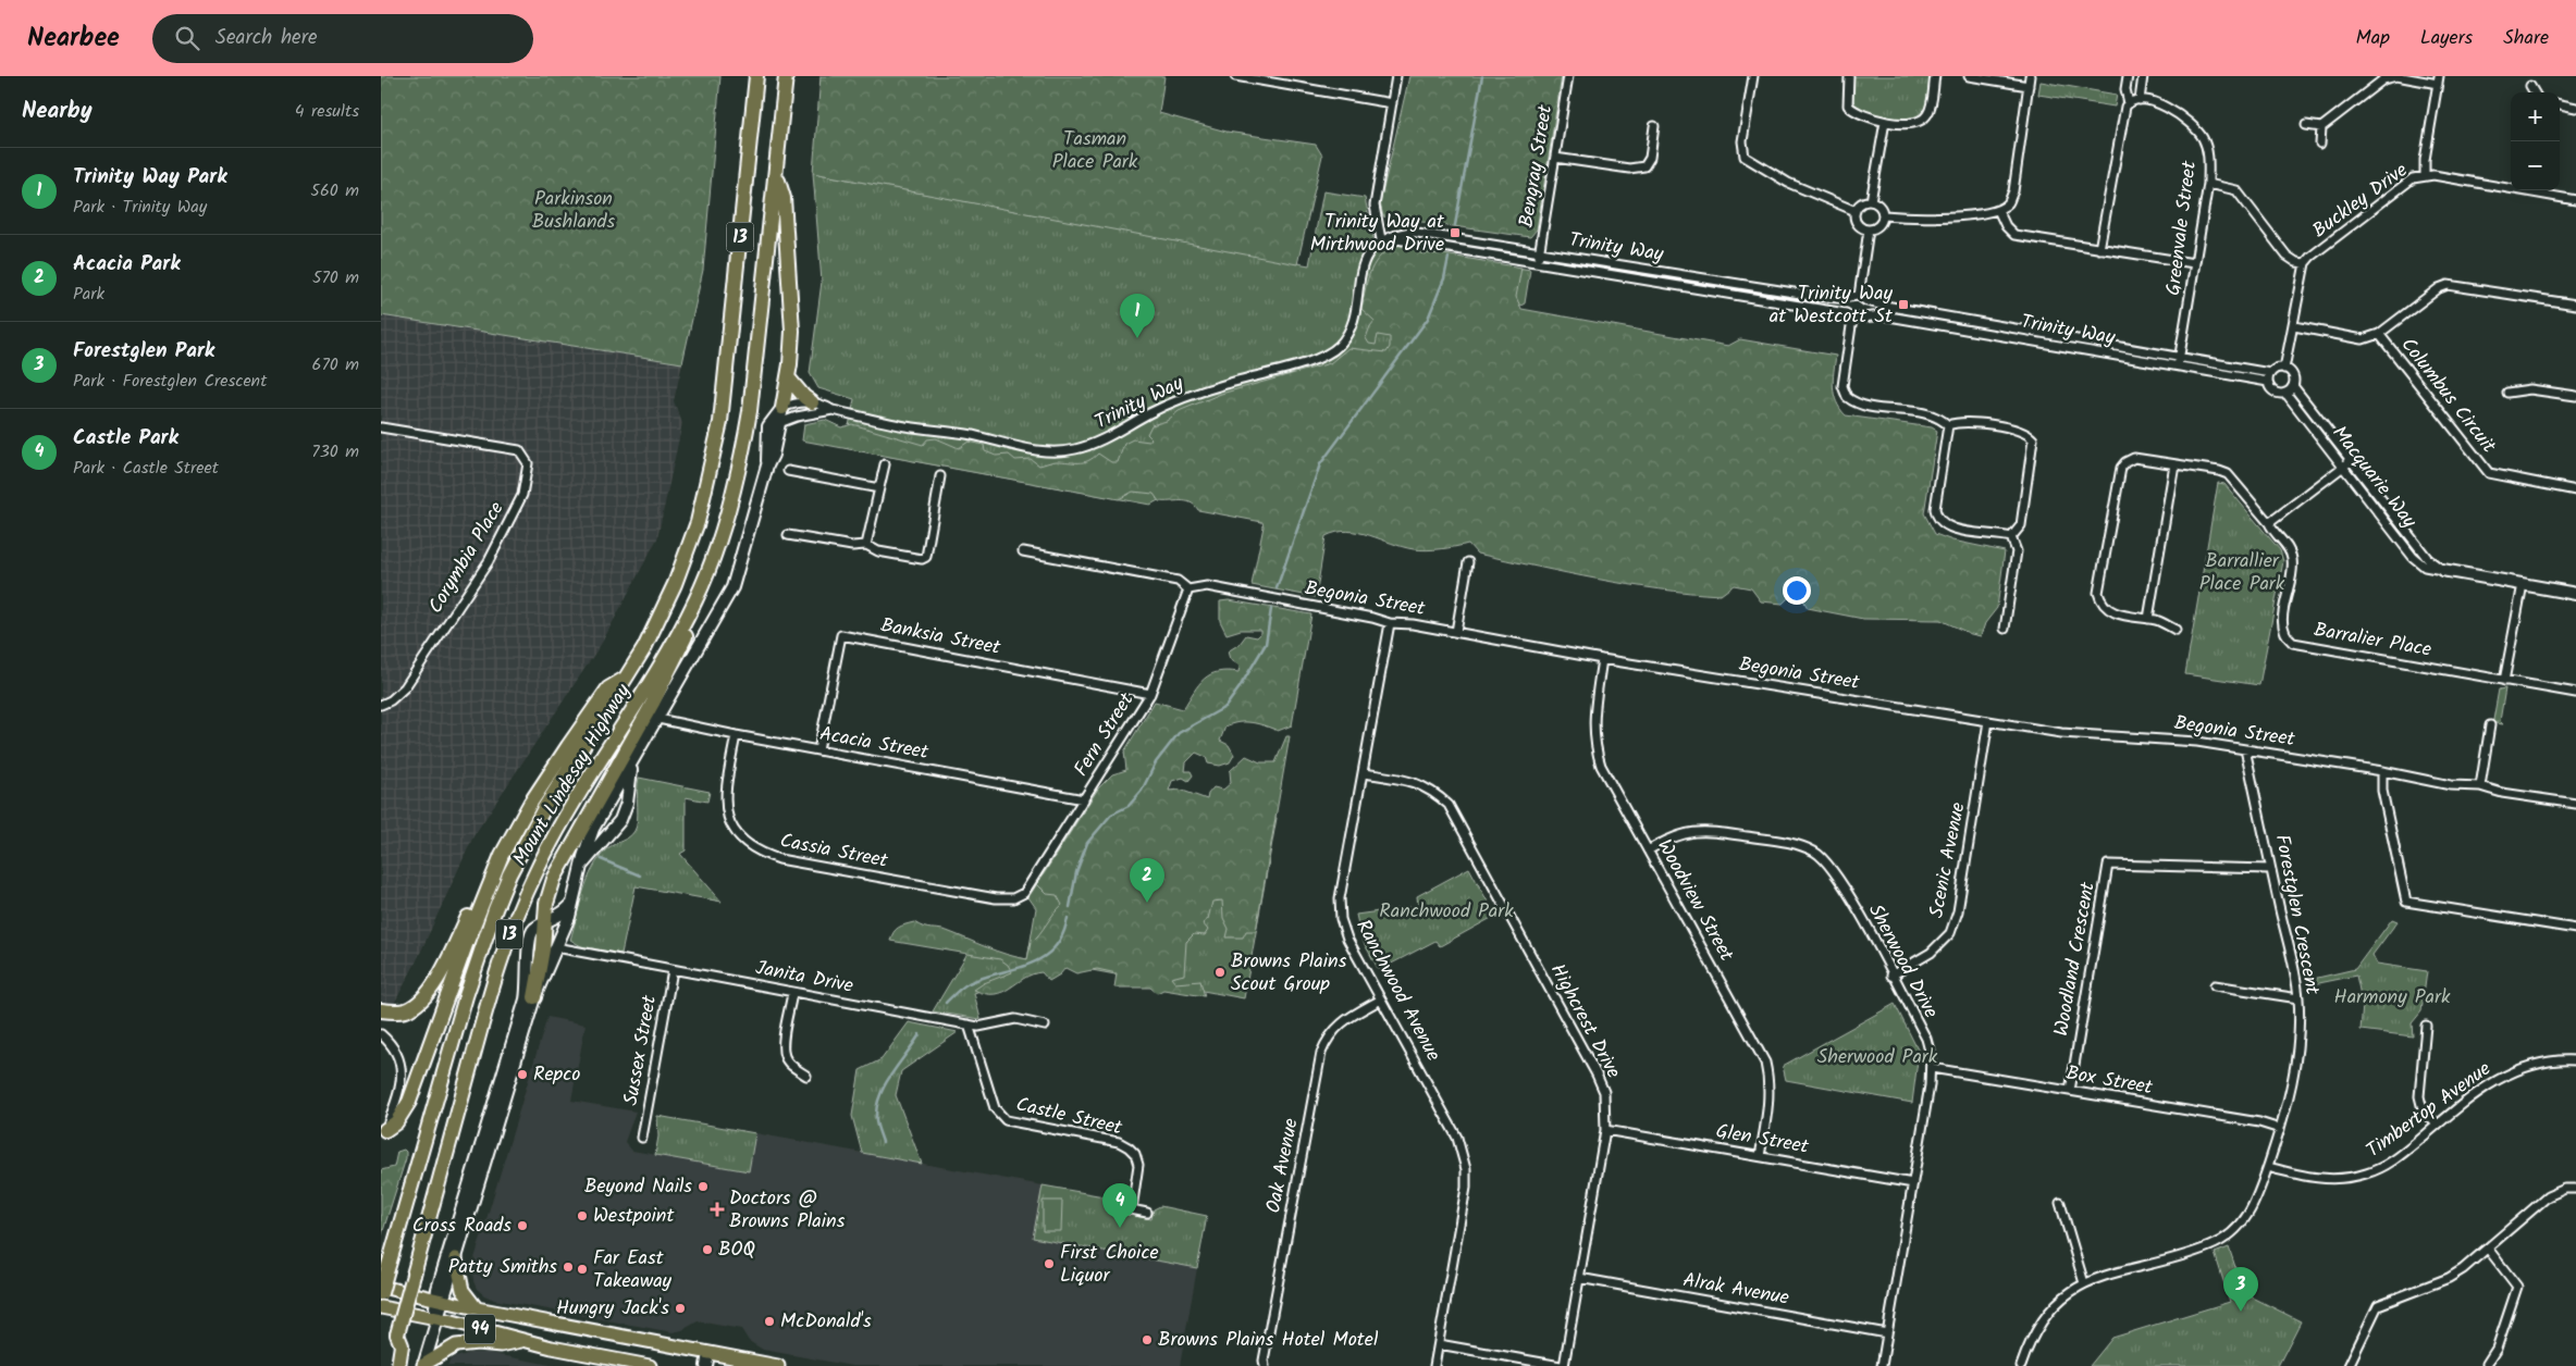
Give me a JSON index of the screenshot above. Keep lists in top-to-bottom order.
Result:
{
  "streets": {
    "highway": ["13", "Mount Lindesay Highway"],
    "main road": ["94"],
    "street": [
      "Bengray Street",
      "Buckley Drive",
      "Greenvale Street",
      "Trinity Way",
      "Columbus Circuit",
      "Macquarie Way",
      "Corymbia Place",
      "Begonia Street",
      "Banksia Street",
      "Barralier Place",
      "Fern Street",
      "Acacia Street",
      "Cassia Street",
      "Scenic Avenue",
      "Woodview Street",
      "Forestglen Crescent",
      "Woodland Crescent",
      "Sherwood Drive",
      "Janita Drive",
      "Ranchwood Avenue",
      "Highcrest Drive",
      "Sussex Street",
      "Box Street",
      "Timbertop Avenue",
      "Castle Street",
      "Glen Street",
      "Oak Avenue",
      "Alrak Avenue"
    ]
  },
  "crossings": [
    ["Bengray Street", "Trinity Way"],
    ["Buckley Drive", "Trinity Way"],
    ["Buckley Drive", "Macquarie Way"],
    ["Greenvale Street", "Trinity Way"],
    ["13", "Mount Lindesay Highway"],
    ["Trinity Way", "Macquarie Way"],
    ["Begonia Street", "Fern Street"],
    ["Begonia Street", "Scenic Avenue"],
    ["Begonia Street", "Woodview Street"],
    ["Begonia Street", "Forestglen Crescent"],
    ["Begonia Street", "Ranchwood Avenue"],
    ["Banksia Street", "Fern Street"],
    ["Banksia Street", "Acacia Street"],
    ["Fern Street", "Acacia Street"],
    ["Fern Street", "Cassia Street"],
    ["Acacia Street", "Cassia Street"],
    ["Scenic Avenue", "Sherwood Drive"],
    ["Woodview Street", "Sherwood Drive"],
    ["Woodview Street", "Glen Street"],
    ["Forestglen Crescent", "Woodland Crescent"],
    ["Forestglen Crescent", "Box Street"],
    ["Forestglen Crescent", "Timbertop Avenue"],
    ["Woodland Crescent", "Box Street"],
    ["Sherwood Drive", "Box Street"],
    ["Sherwood Drive", "Glen Street"],
    ["Sherwood Drive", "Alrak Avenue"],
    ["Janita Drive", "Sussex Street"],
    ["Janita Drive", "Castle Street"],
    ["Ranchwood Avenue", "Highcrest Drive"],
    ["Ranchwood Avenue", "Oak Avenue"],
    ["Highcrest Drive", "Glen Street"],
    ["Highcrest Drive", "Alrak Avenue"]
  ],
  "parks": [
    "Tasman Place Park",
    "Parkinson Bushlands",
    "Barrallier Place Park",
    "Ranchwood Park",
    "Harmony Park",
    "Sherwood Park"
  ],
  "places": {
    "transit": ["Trinity Way at Mirthwood Drive", "Trinity Way at Westcott St"],
    "other": [
      "Browns Plains Scout Group",
      "Repco",
      "Beyond Nails",
      "Westpoint",
      "Cross Roads",
      "BOQ",
      "First Choice Liquor",
      "Patty Smiths",
      "Far East Takeaway",
      "Hungry Jack's",
      "McDonald's",
      "Browns Plains Hotel Motel"
    ],
    "health": ["Doctors @ Browns Plains"]
  },
  "page": {
    "header": "Nearbee",
    "search": "Search here",
    "nav": ["Map", "Layers", "Share"],
    "heading": ["Nearby", "4 results"],
    "map_buttons": ["+", "−"],
    "list": [
      {
        "mark": "1",
        "name": "Trinity Way Park",
        "note": "Park · Trinity Way",
        "value": "560 m"
      },
      {
        "mark": "2",
        "name": "Acacia Park",
        "note": "Park",
        "value": "570 m"
      },
      {
        "mark": "3",
        "name": "Forestglen Park",
        "note": "Park · Forestglen Crescent",
        "value": "670 m"
      },
      {
        "mark": "4",
        "name": "Castle Park",
        "note": "Park · Castle Street",
        "value": "730 m"
      }
    ],
    "pins": [
      "1",
      "2",
      "4",
      "3"
    ]
  }
}
